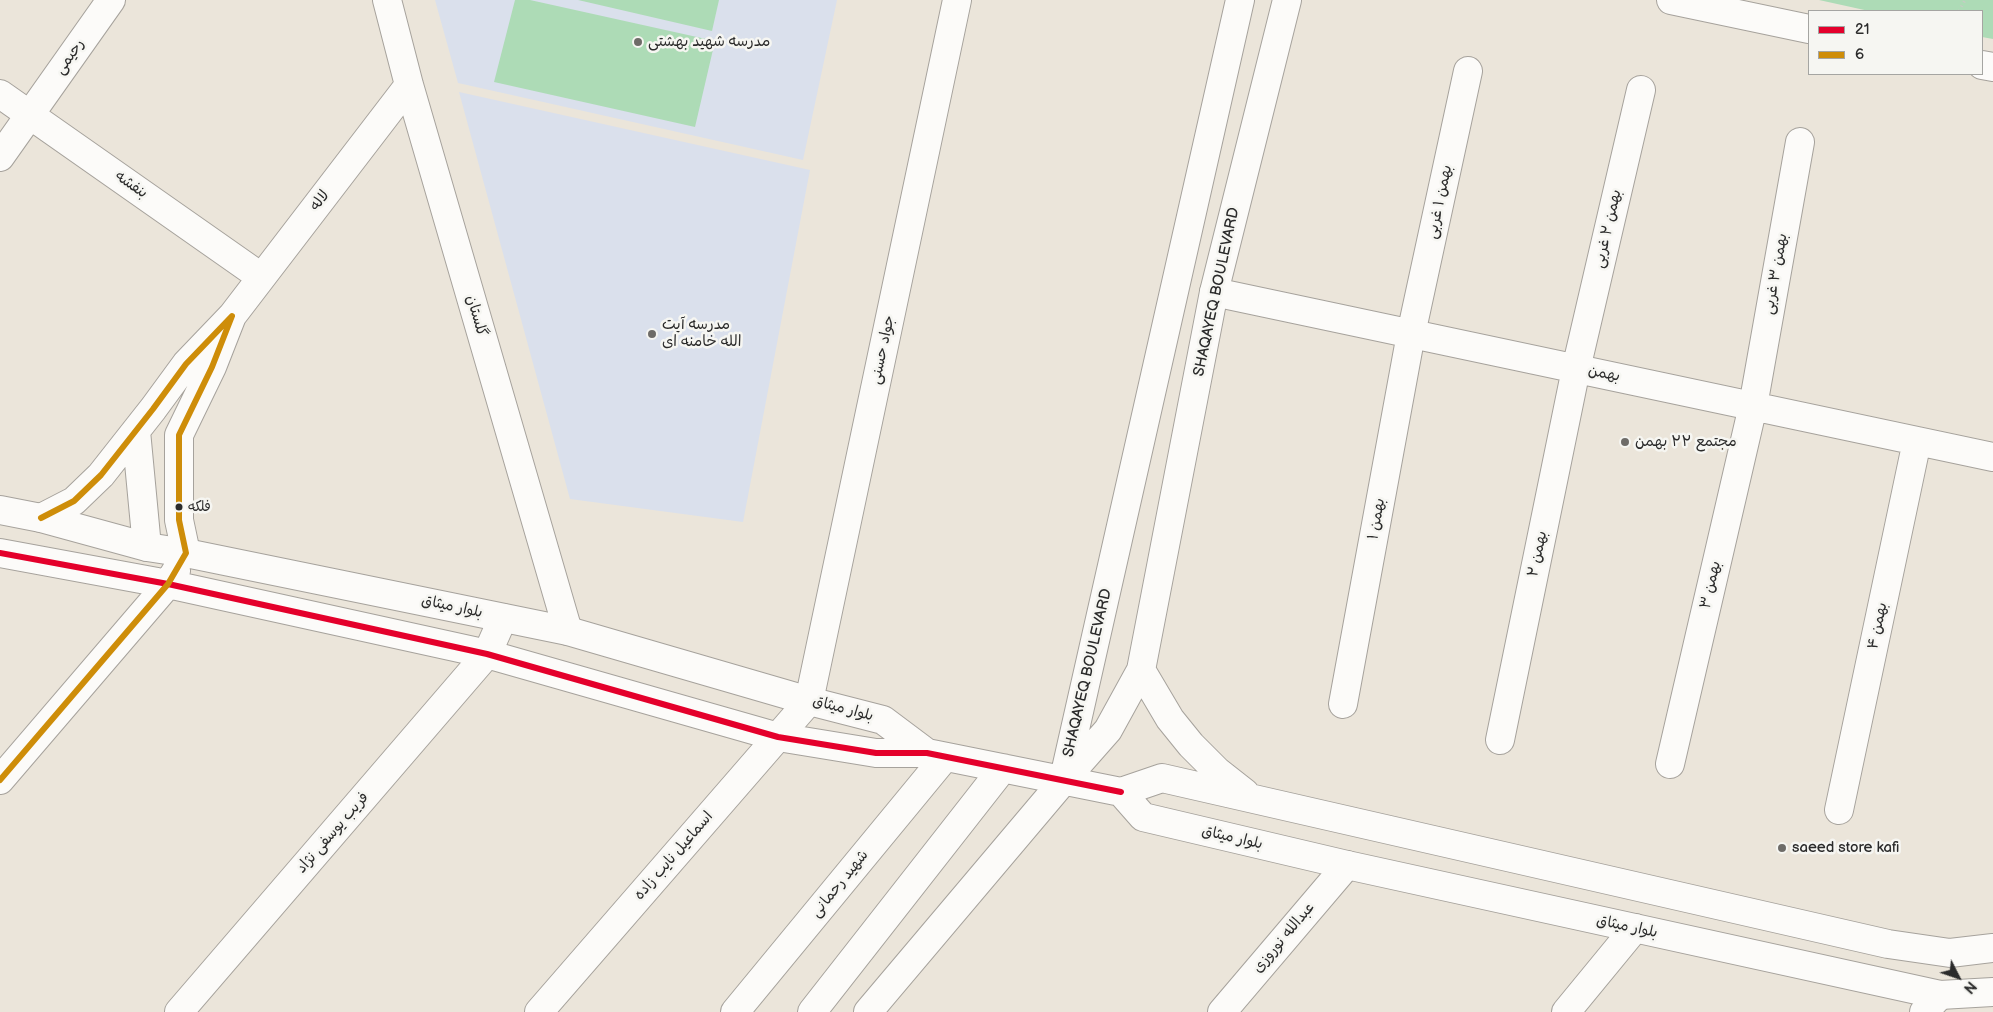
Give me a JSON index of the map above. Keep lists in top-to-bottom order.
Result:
{
  "streets": {
    "main road": [
      "رحیمی",
      "بنفشه",
      "لاله",
      "بهمن ۱ غربی",
      "بهمن ۲ غربی",
      "بهمن ۳ غربی",
      "SHAQAYEQ BOULEVARD",
      "گلستان",
      "جواد حسنی",
      "بهمن",
      "بهمن ۱",
      "بهمن ۲",
      "بهمن ۳",
      "بلوار میثاق",
      "بهمن ۴",
      "فریب یوسفی نژاد",
      "اسماعیل نایب زاده",
      "شهید رحمانی",
      "عبدالله نوروزی"
    ]
  },
  "crossings": [
    ["رحیمی", "بنفشه"],
    ["بنفشه", "لاله"],
    ["لاله", "گلستان"],
    ["بهمن ۱ غربی", "بهمن"],
    ["بهمن ۱ غربی", "بهمن ۱"],
    ["بهمن ۲ غربی", "بهمن"],
    ["بهمن ۲ غربی", "بهمن ۲"],
    ["بهمن ۳ غربی", "بهمن"],
    ["بهمن ۳ غربی", "بهمن ۳"],
    ["SHAQAYEQ BOULEVARD", "بهمن"],
    ["گلستان", "بلوار میثاق"],
    ["جواد حسنی", "بلوار میثاق"],
    ["جواد حسنی", "اسماعیل نایب زاده"],
    ["بهمن", "بهمن ۱"],
    ["بهمن", "بهمن ۲"],
    ["بهمن", "بهمن ۳"],
    ["بهمن", "بهمن ۴"],
    ["بلوار میثاق", "فریب یوسفی نژاد"],
    ["بلوار میثاق", "اسماعیل نایب زاده"],
    ["بلوار میثاق", "شهید رحمانی"],
    ["بلوار میثاق", "عبدالله نوروزی"]
  ],
  "places": [
    "مدرسه شهید بهشتی",
    "مدرسه آیت الله خامنه ای",
    "مجتمع ۲۲ بهمن",
    "فلکه",
    "saeed store kafi"
  ],
  "lines": ["transit line 6", "transit line 21"],
  "legend": ["21", "6"],
  "north": "bottom right"
}
